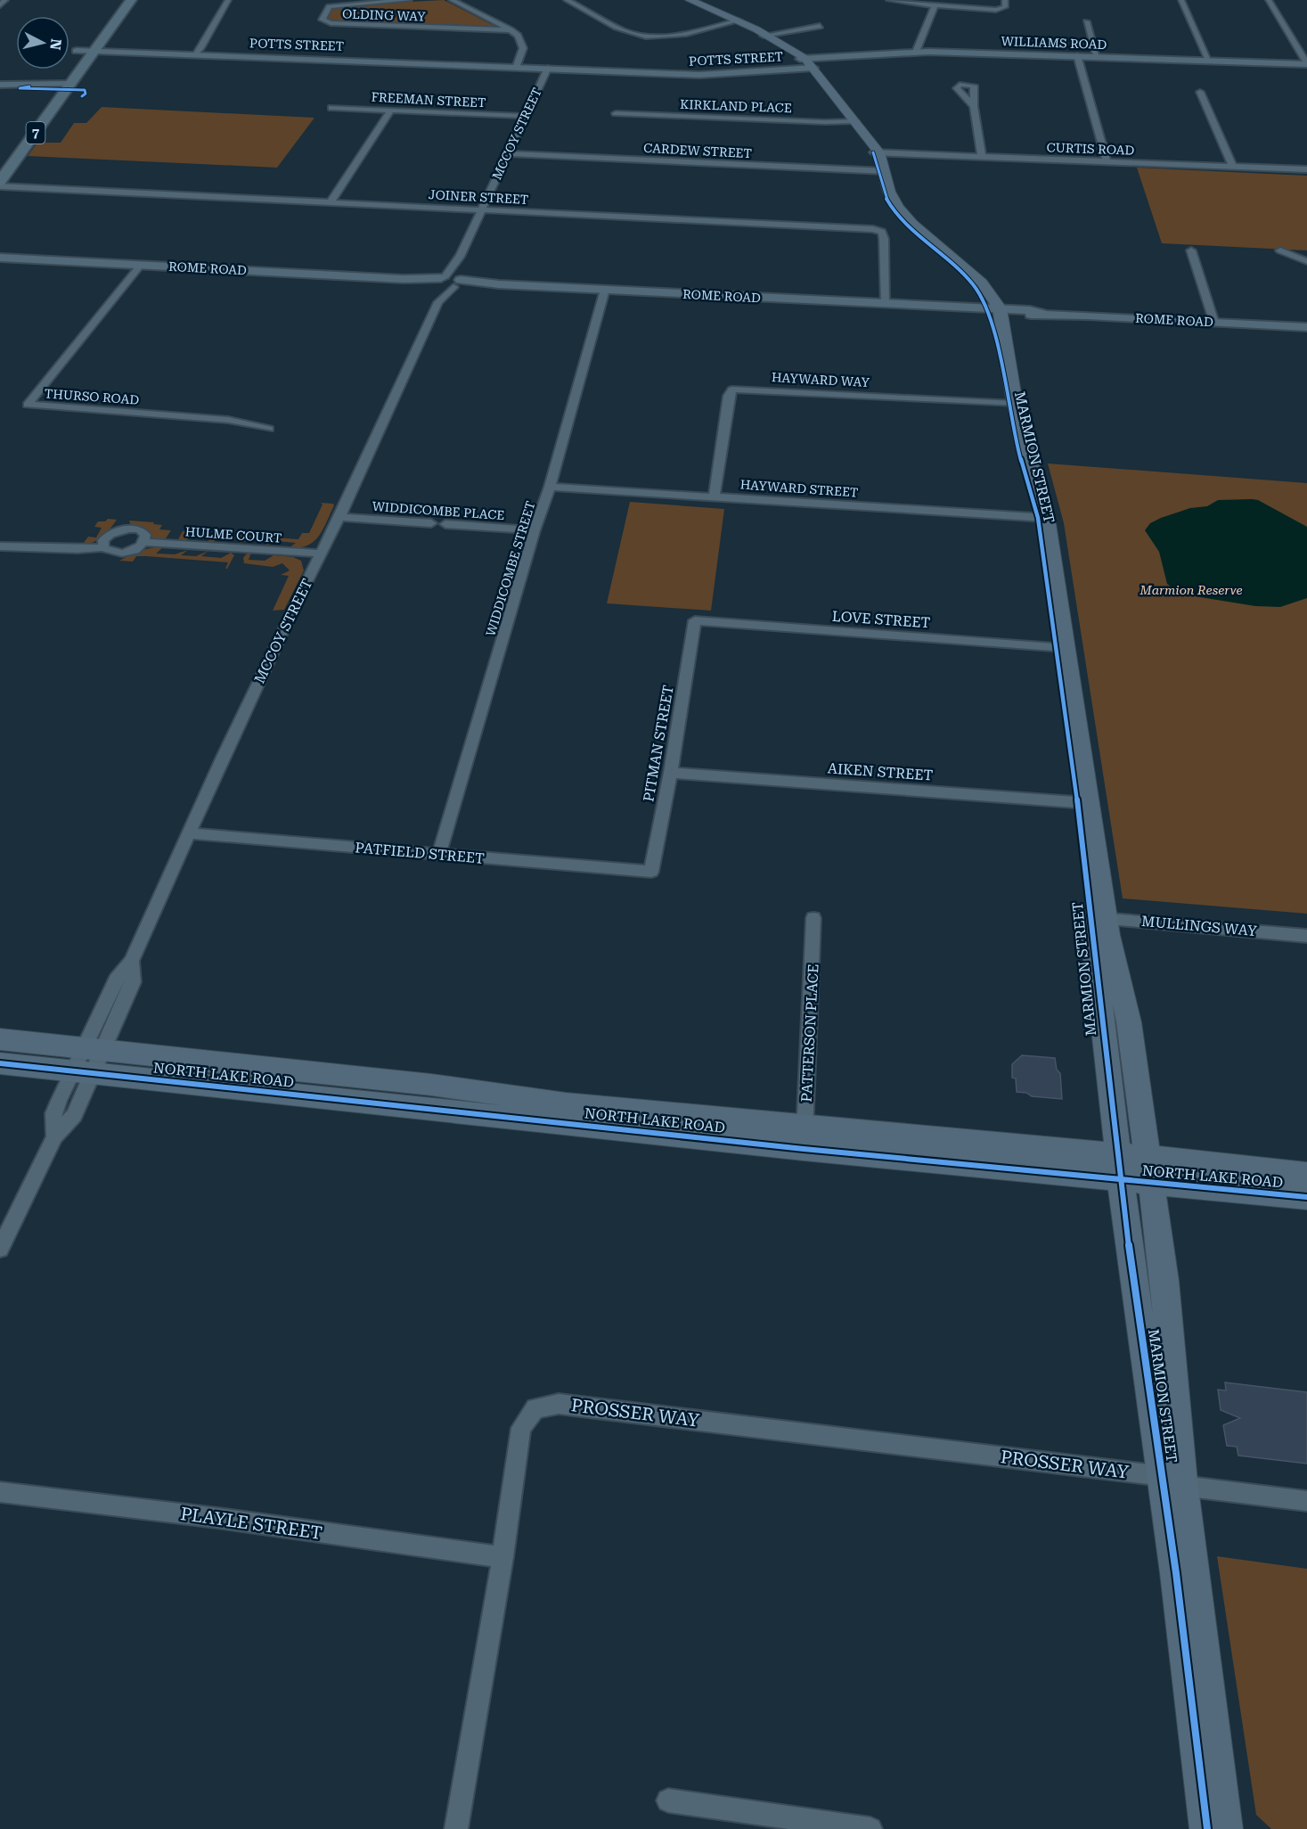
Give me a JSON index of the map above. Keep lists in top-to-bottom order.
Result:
{
  "streets": {
    "highway": ["7"],
    "main road": ["MARMION STREET", "NORTH LAKE ROAD"],
    "street": [
      "OLDING WAY",
      "WILLIAMS ROAD",
      "POTTS STREET",
      "FREEMAN STREET",
      "KIRKLAND PLACE",
      "MCCOY STREET",
      "CURTIS ROAD",
      "CARDEW STREET",
      "JOINER STREET",
      "ROME ROAD",
      "HAYWARD WAY",
      "THURSO ROAD",
      "HAYWARD STREET",
      "WIDDICOMBE PLACE",
      "HULME COURT",
      "WIDDICOMBE STREET",
      "LOVE STREET",
      "PITMAN STREET",
      "AIKEN STREET",
      "PATFIELD STREET",
      "MULLINGS WAY",
      "PATTERSON PLACE",
      "PROSSER WAY",
      "PLAYLE STREET"
    ]
  },
  "crossings": [
    ["WILLIAMS ROAD", "POTTS STREET"],
    ["WILLIAMS ROAD", "MARMION STREET"],
    ["POTTS STREET", "7"],
    ["POTTS STREET", "MCCOY STREET"],
    ["POTTS STREET", "MARMION STREET"],
    ["FREEMAN STREET", "MCCOY STREET"],
    ["KIRKLAND PLACE", "MARMION STREET"],
    ["MCCOY STREET", "CARDEW STREET"],
    ["MCCOY STREET", "JOINER STREET"],
    ["MCCOY STREET", "ROME ROAD"],
    ["MCCOY STREET", "WIDDICOMBE PLACE"],
    ["MCCOY STREET", "HULME COURT"],
    ["MCCOY STREET", "PATFIELD STREET"],
    ["MCCOY STREET", "NORTH LAKE ROAD"],
    ["CURTIS ROAD", "CARDEW STREET"],
    ["CURTIS ROAD", "MARMION STREET"],
    ["CARDEW STREET", "MARMION STREET"],
    ["JOINER STREET", "ROME ROAD"],
    ["ROME ROAD", "THURSO ROAD"],
    ["ROME ROAD", "MARMION STREET"],
    ["ROME ROAD", "WIDDICOMBE STREET"],
    ["HAYWARD WAY", "MARMION STREET"],
    ["HAYWARD WAY", "HAYWARD STREET"],
    ["MARMION STREET", "HAYWARD STREET"],
    ["MARMION STREET", "LOVE STREET"],
    ["MARMION STREET", "AIKEN STREET"],
    ["MARMION STREET", "MULLINGS WAY"],
    ["MARMION STREET", "NORTH LAKE ROAD"],
    ["MARMION STREET", "PROSSER WAY"],
    ["HAYWARD STREET", "WIDDICOMBE STREET"],
    ["WIDDICOMBE PLACE", "WIDDICOMBE STREET"],
    ["WIDDICOMBE STREET", "PATFIELD STREET"],
    ["LOVE STREET", "PITMAN STREET"],
    ["PITMAN STREET", "AIKEN STREET"],
    ["PITMAN STREET", "PATFIELD STREET"],
    ["PATTERSON PLACE", "NORTH LAKE ROAD"],
    ["PROSSER WAY", "PLAYLE STREET"]
  ],
  "parks": ["Marmion Reserve"],
  "north": "right"
}
